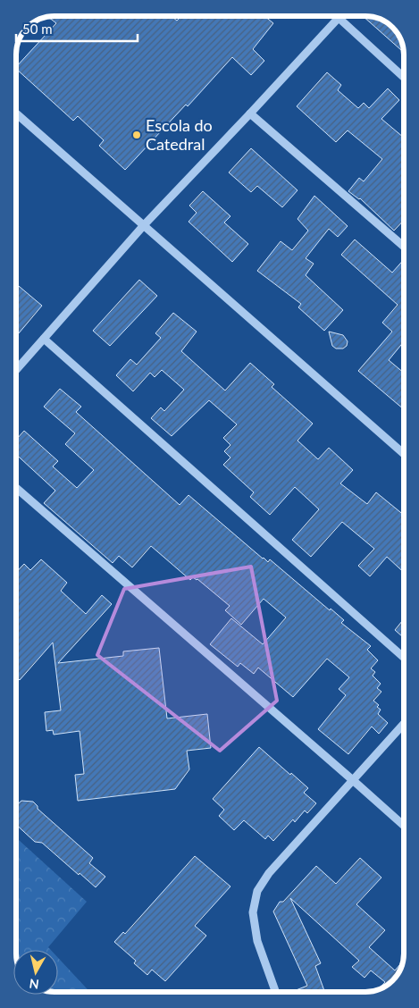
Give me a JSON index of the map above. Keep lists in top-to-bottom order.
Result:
{
  "places": ["Escola do Catedral"],
  "scale_bar": "50 m",
  "north": "bottom"
}
